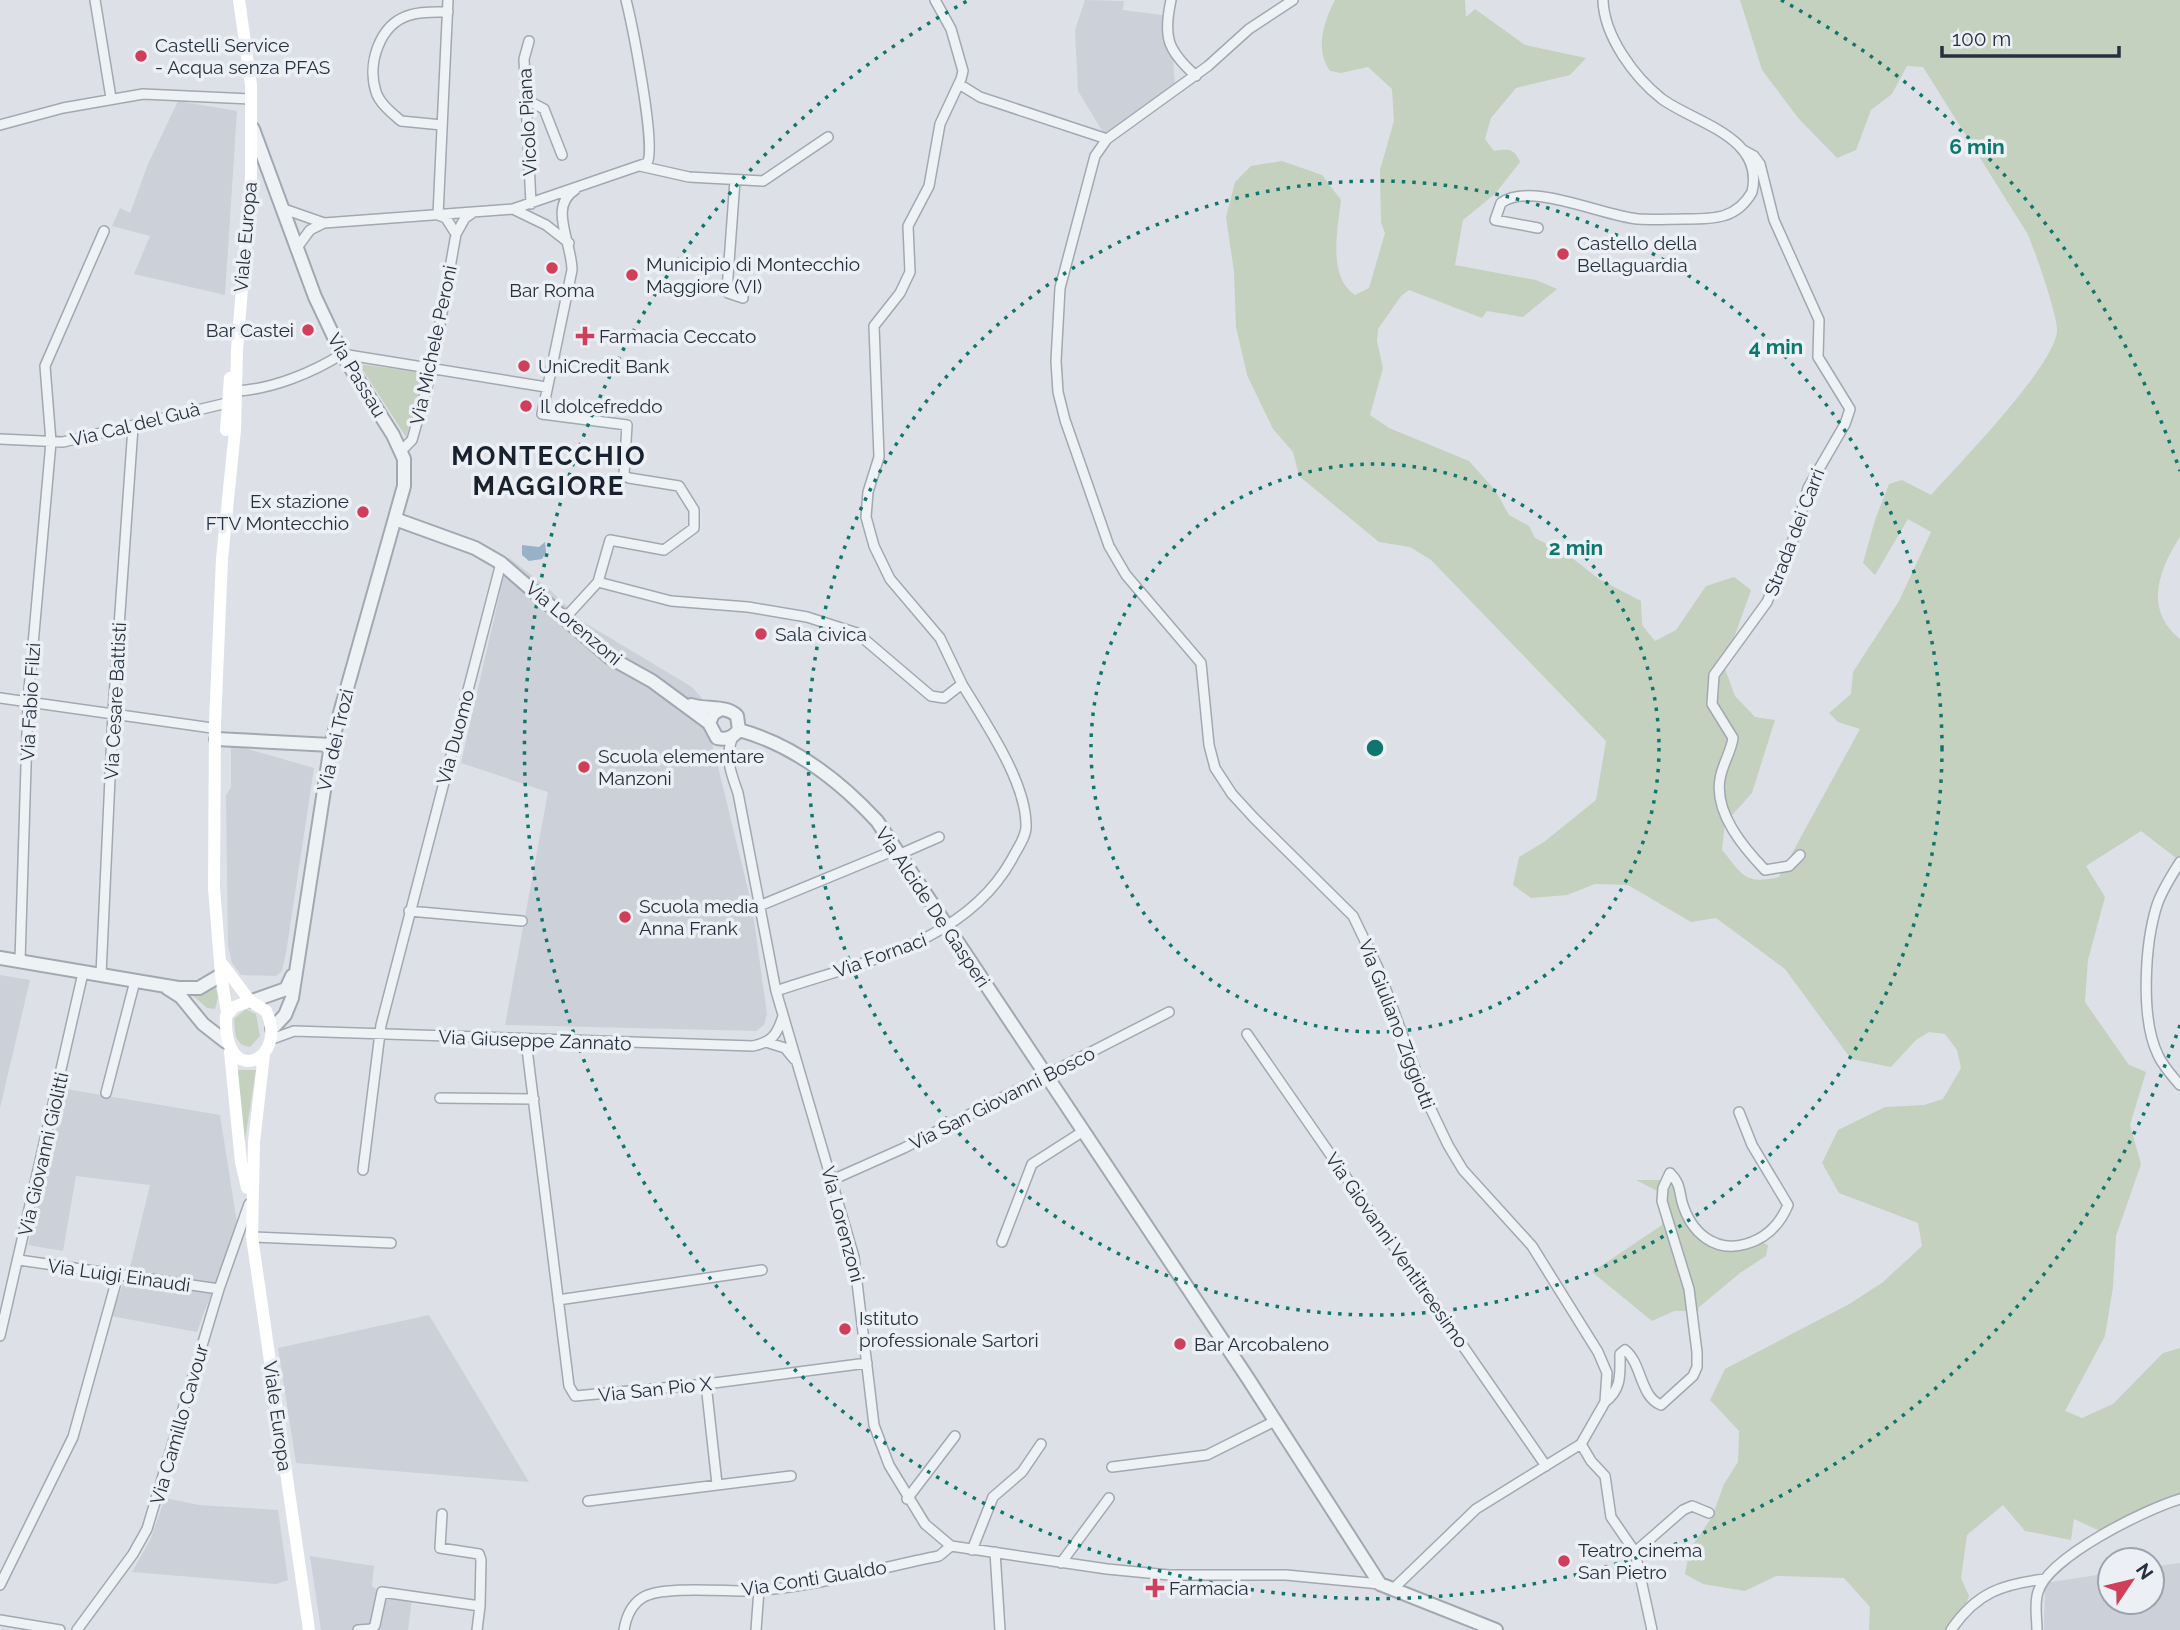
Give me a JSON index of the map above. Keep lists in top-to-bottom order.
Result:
{
  "streets": {
    "main road": ["Viale Europa"],
    "street": [
      "Vicolo Piana",
      "Via Michele Peroni",
      "Via Passau",
      "Via Cal del Guà",
      "Strada dei Carri",
      "Via Lorenzoni",
      "Via Cesare Battisti",
      "Via Fabio Filzi",
      "Via Duomo",
      "Via dei Trozi",
      "Via Alcide De Gasperi",
      "Via Fornaci",
      "Via Giuliano Ziggiotti",
      "Via Giuseppe Zannato",
      "Via San Giovanni Bosco",
      "Via Giovanni Giolitti",
      "Via Giovanni Ventitreesimo",
      "Via Luigi Einaudi",
      "Via San Pio X",
      "Via Camillo Cavour",
      "Via Conti Gualdo"
    ]
  },
  "crossings": [
    ["Viale Europa", "Via Passau"],
    ["Viale Europa", "Via Cal del Guà"],
    ["Viale Europa", "Via dei Trozi"],
    ["Viale Europa", "Via Giuseppe Zannato"],
    ["Viale Europa", "Via Camillo Cavour"],
    ["Via Michele Peroni", "Via Passau"],
    ["Via Passau", "Via dei Trozi"],
    ["Via Cal del Guà", "Via Cesare Battisti"],
    ["Via Cal del Guà", "Via Fabio Filzi"],
    ["Via Lorenzoni", "Via Duomo"],
    ["Via Lorenzoni", "Via Alcide De Gasperi"],
    ["Via Lorenzoni", "Via Fornaci"],
    ["Via Lorenzoni", "Via San Giovanni Bosco"],
    ["Via Lorenzoni", "Via San Pio X"],
    ["Via Lorenzoni", "Via Conti Gualdo"],
    ["Via Duomo", "Via Giuseppe Zannato"],
    ["Via dei Trozi", "Via Giuseppe Zannato"],
    ["Via Alcide De Gasperi", "Via Fornaci"],
    ["Via Alcide De Gasperi", "Via San Giovanni Bosco"],
    ["Via Giuseppe Zannato", "Via San Pio X"],
    ["Via Giovanni Giolitti", "Via Luigi Einaudi"],
    ["Via Luigi Einaudi", "Via Camillo Cavour"]
  ],
  "districts": ["MONTECCHIO MAGGIORE"],
  "places": {
    "other": [
      "Castelli Service - Acqua senza PFAS",
      "Castello della Bellaguardia",
      "Bar Roma",
      "Municipio di Montecchio Maggiore (VI)",
      "Bar Castei",
      "UniCredit Bank",
      "Il dolcefreddo",
      "Ex stazione FTV Montecchio",
      "Sala civica",
      "Scuola elementare Manzoni",
      "Scuola media Anna Frank",
      "Istituto professionale Sartori",
      "Bar Arcobaleno",
      "Teatro cinema San Pietro"
    ],
    "health": ["Farmacia Ceccato", "Farmacia"]
  },
  "scale_bar": "100 m",
  "north": "top right",
  "rings": ["6 min", "4 min", "2 min"]
}
